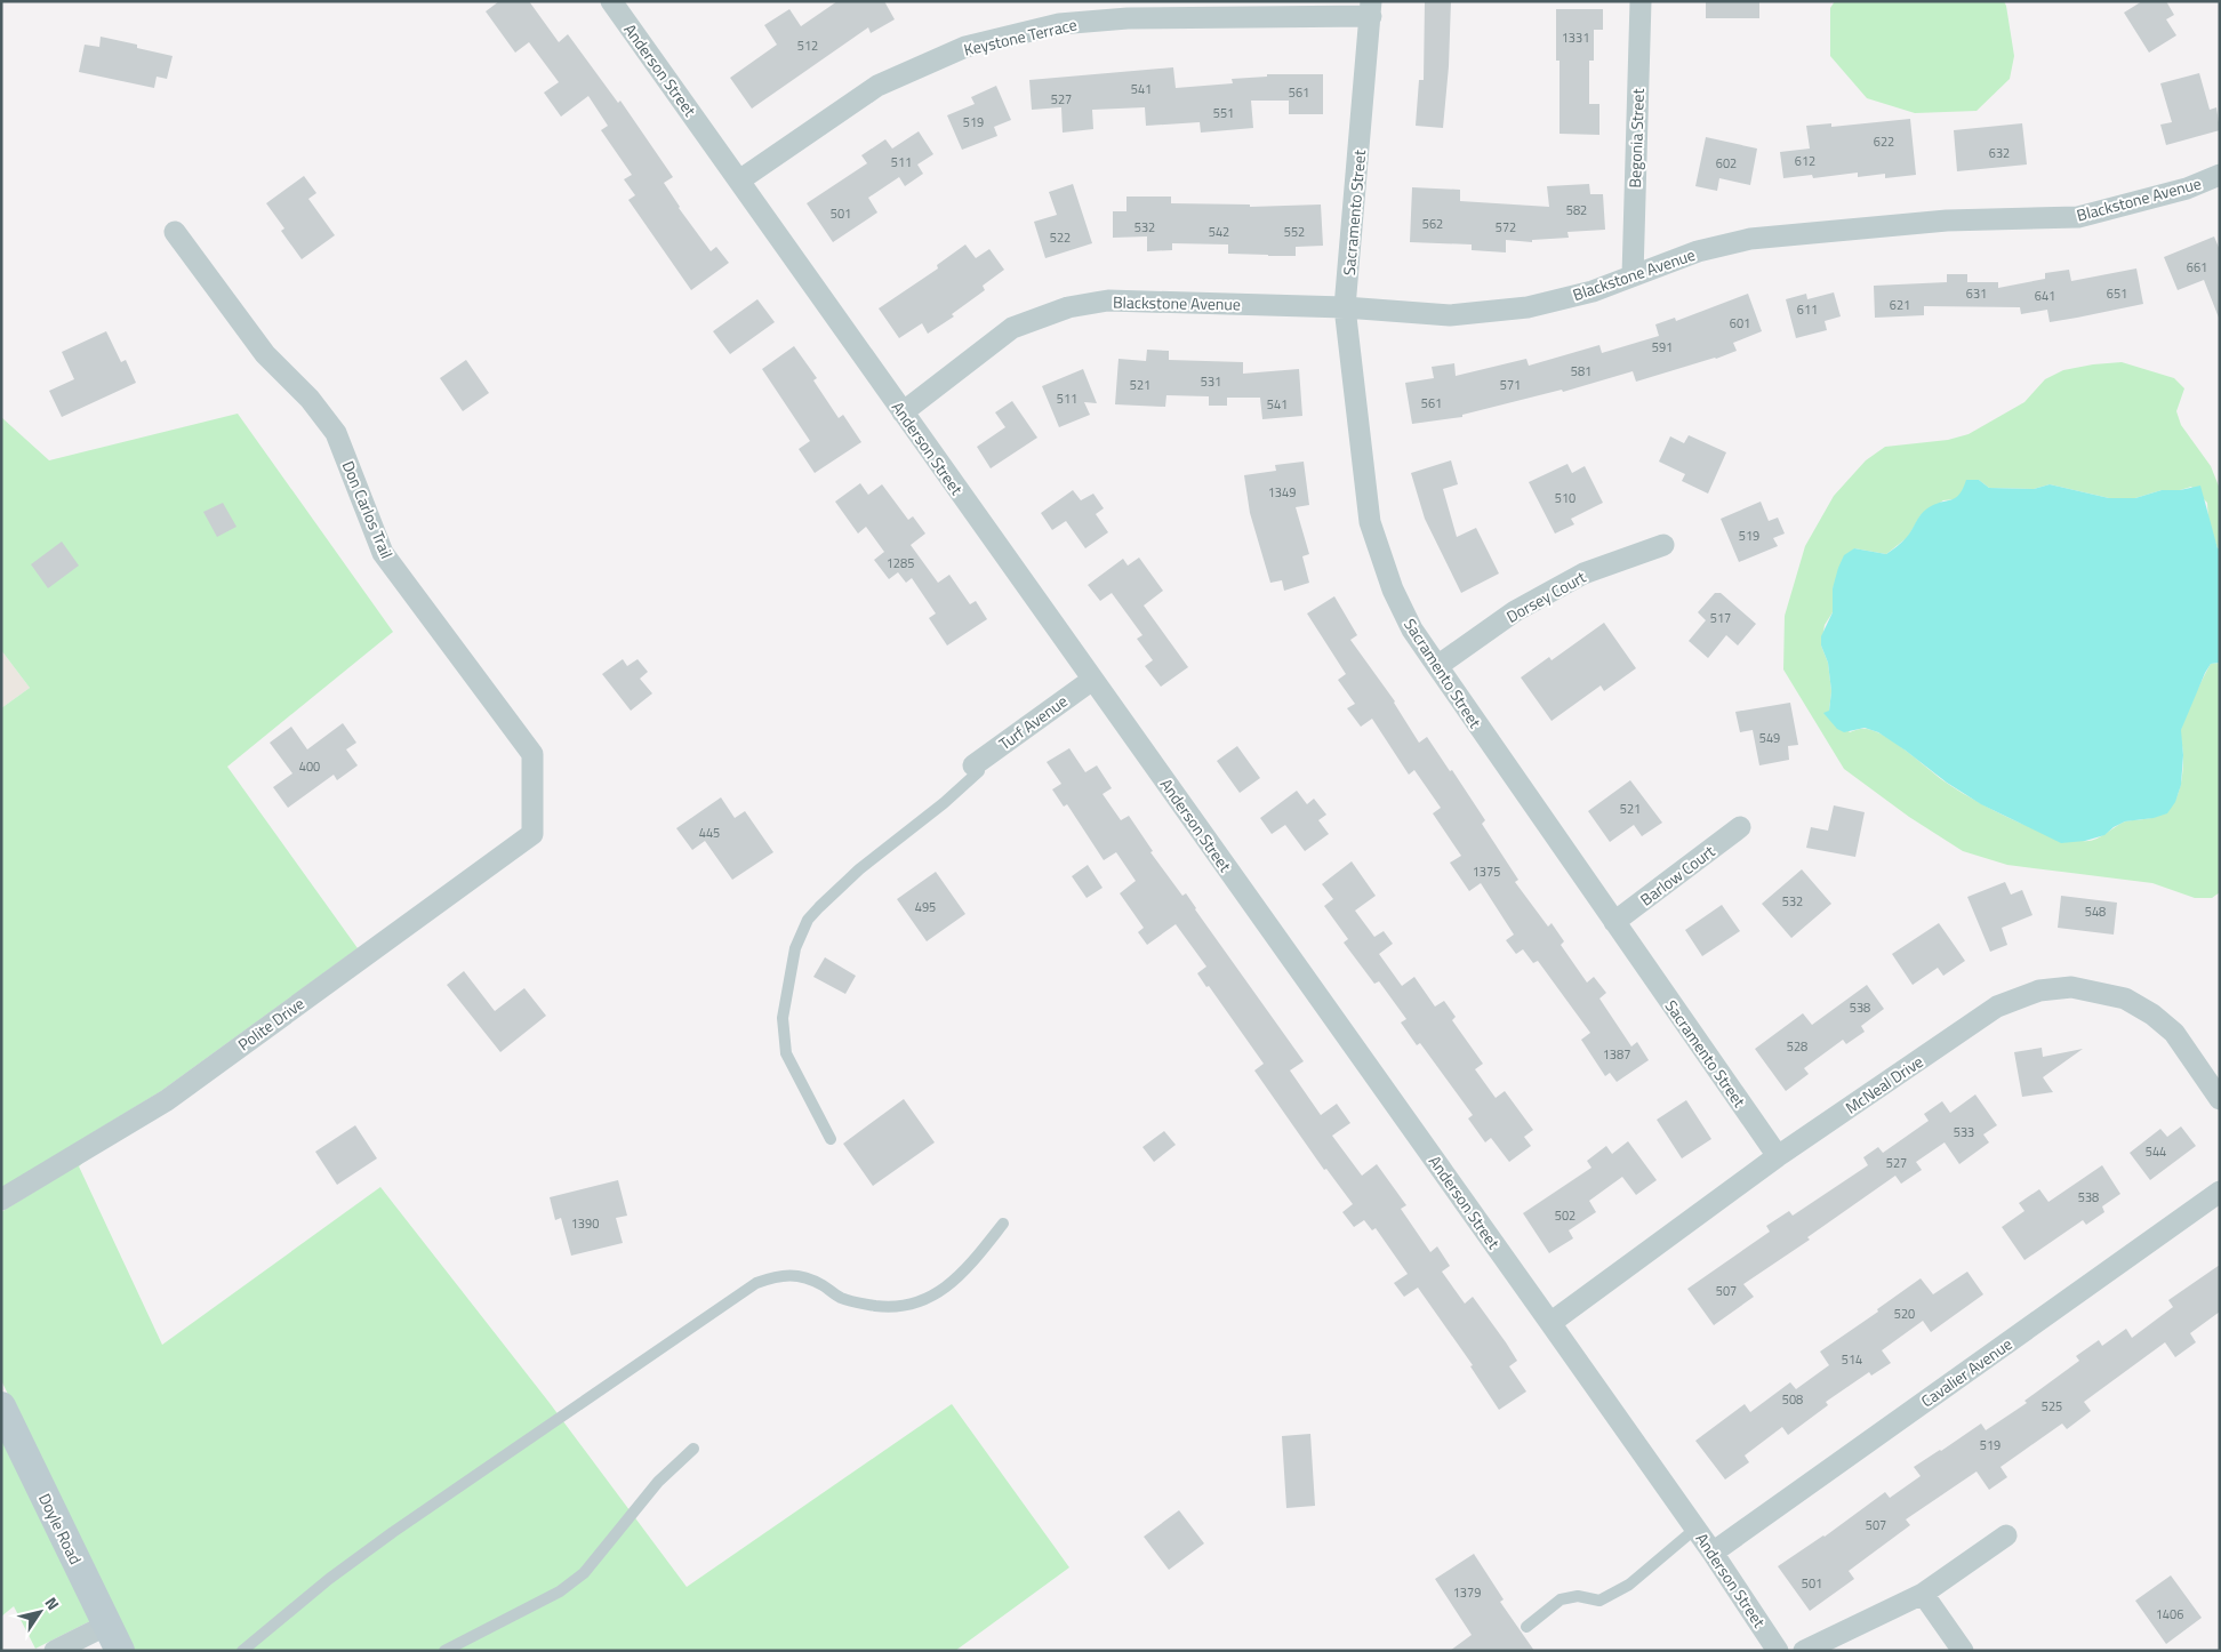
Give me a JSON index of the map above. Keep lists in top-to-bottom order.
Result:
{
  "streets": {
    "main road": ["Doyle Road"],
    "street": [
      "Keystone Terrace",
      "Anderson Street",
      "Begonia Street",
      "Blackstone Avenue",
      "Sacramento Street",
      "Don Carlos Trail",
      "Dorsey Court",
      "Turf Avenue",
      "Barlow Court",
      "Polite Drive",
      "McNeal Drive",
      "Cavalier Avenue"
    ]
  },
  "crossings": [
    ["Keystone Terrace", "Anderson Street"],
    ["Keystone Terrace", "Sacramento Street"],
    ["Anderson Street", "Blackstone Avenue"],
    ["Anderson Street", "Turf Avenue"],
    ["Anderson Street", "McNeal Drive"],
    ["Anderson Street", "Cavalier Avenue"],
    ["Begonia Street", "Blackstone Avenue"],
    ["Blackstone Avenue", "Sacramento Street"],
    ["Sacramento Street", "Dorsey Court"],
    ["Sacramento Street", "Barlow Court"],
    ["Sacramento Street", "McNeal Drive"],
    ["Don Carlos Trail", "Polite Drive"]
  ],
  "house_numbers": [
    "1331",
    "512",
    "541",
    "561",
    "527",
    "551",
    "519",
    "622",
    "632",
    "612",
    "511",
    "602",
    "582",
    "501",
    "562",
    "532",
    "572",
    "542",
    "552",
    "522",
    "661",
    "631",
    "651",
    "641",
    "621",
    "611",
    "601",
    "591",
    "581",
    "531",
    "521",
    "571",
    "511",
    "561",
    "541",
    "1349",
    "510",
    "519",
    "1285",
    "517",
    "549",
    "400",
    "521",
    "445",
    "1375",
    "532",
    "495",
    "548",
    "538",
    "528",
    "1387",
    "533",
    "544",
    "527",
    "538",
    "502",
    "1390",
    "507",
    "520",
    "514",
    "508",
    "525",
    "519",
    "507",
    "501",
    "1379",
    "1406"
  ],
  "north": "top right"
}
